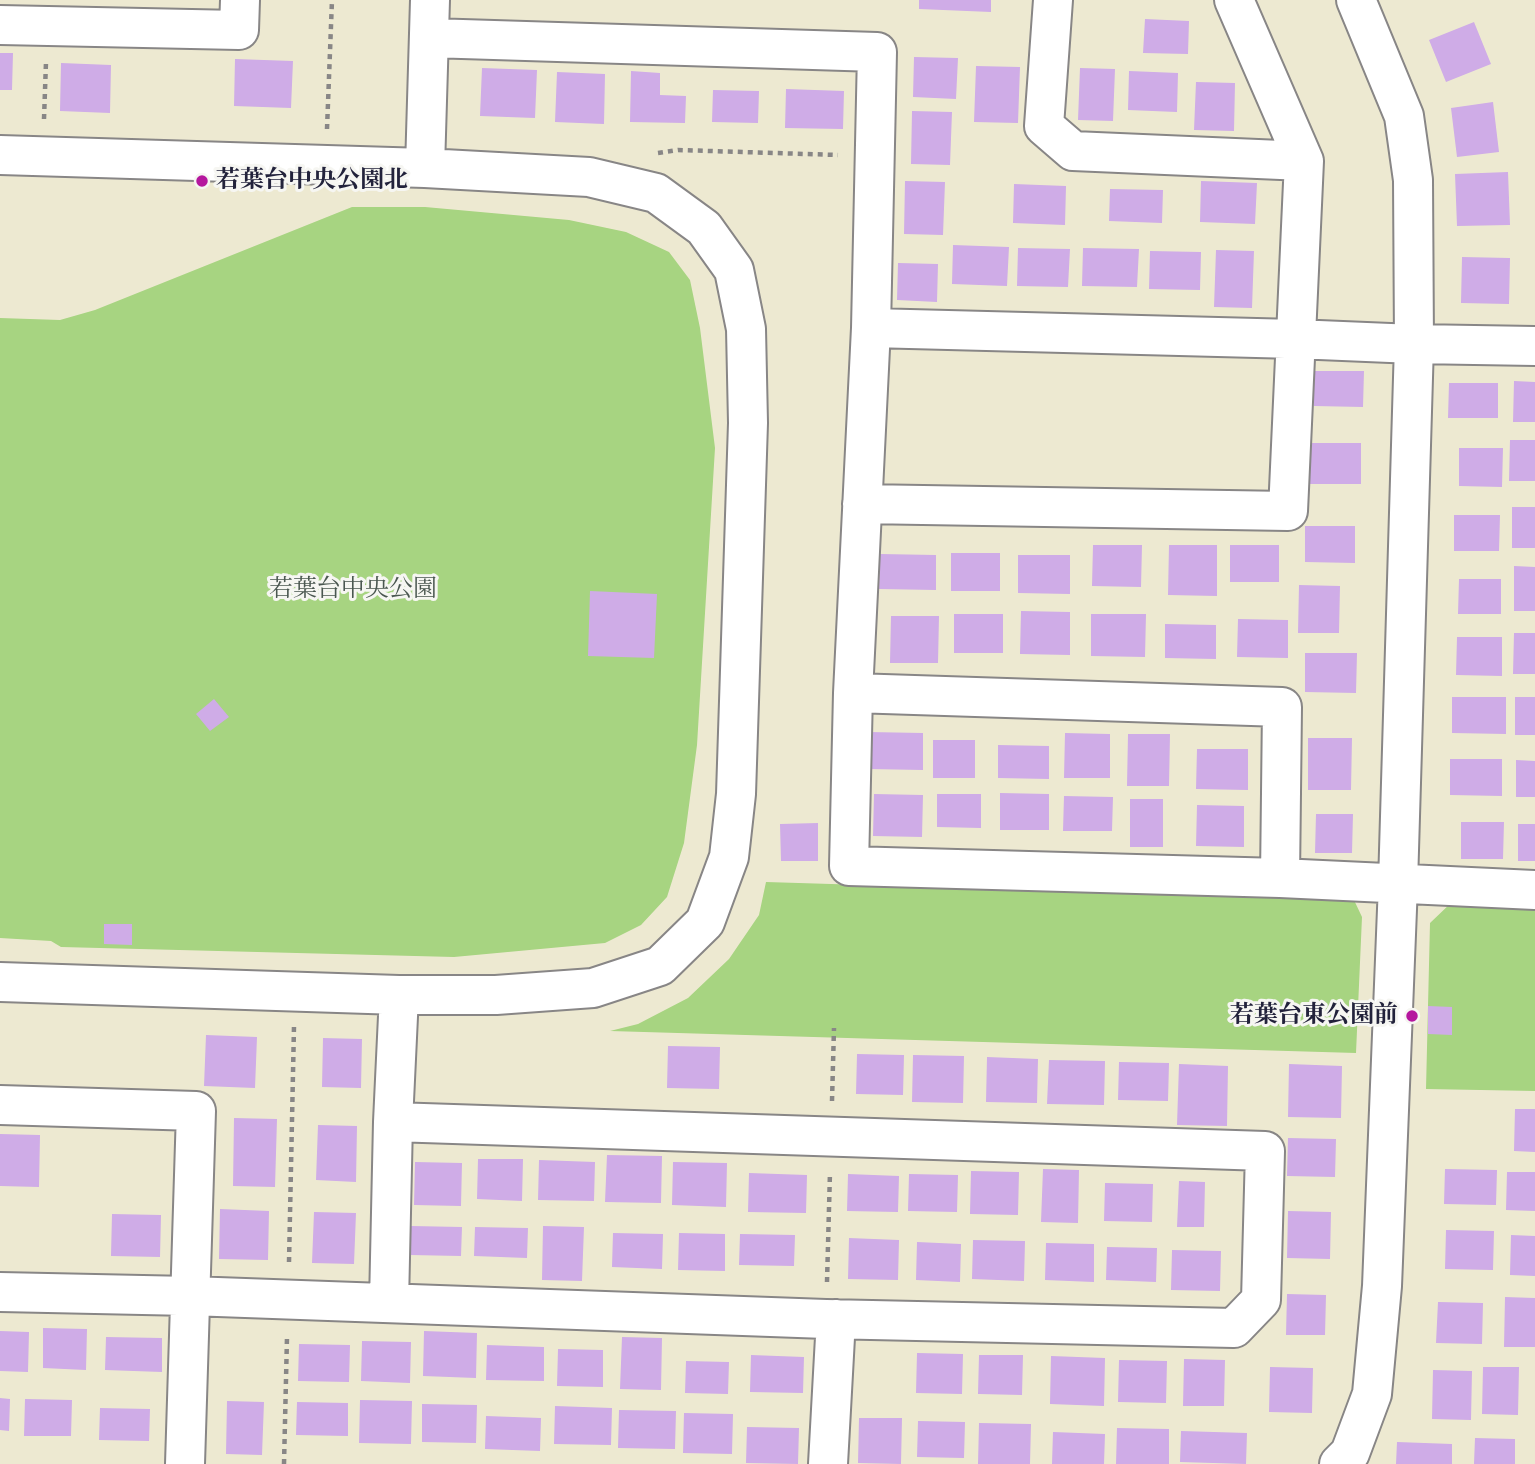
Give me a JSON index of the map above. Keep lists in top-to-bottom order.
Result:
{
  "parks": ["若葉台中央公園"],
  "places": ["若葉台中央公園北", "若葉台東公園前"]
}
